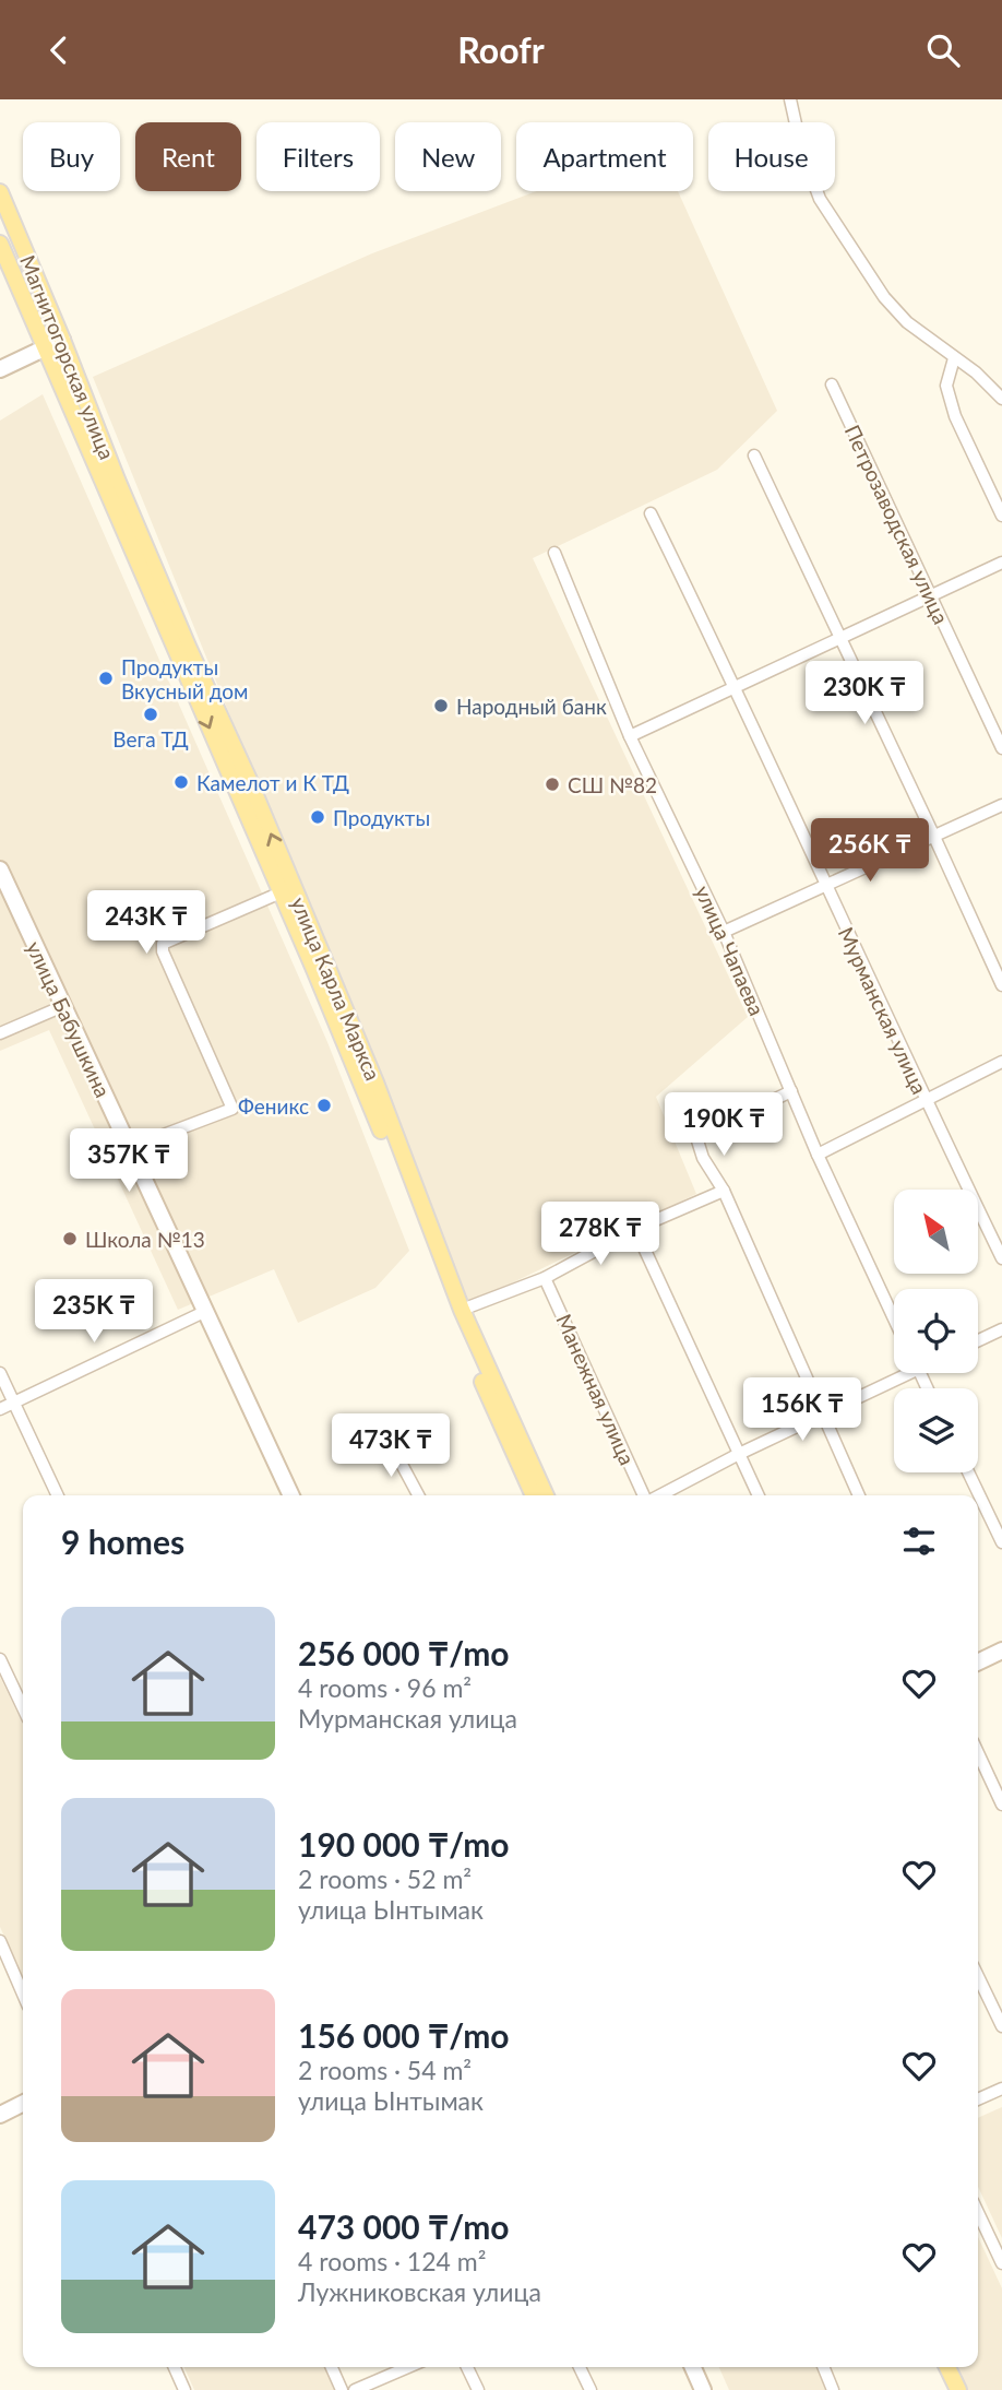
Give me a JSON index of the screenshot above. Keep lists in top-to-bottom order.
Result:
{
  "streets": {
    "main road": ["Магнитогорская улица", "улица Карла Маркса"],
    "street": [
      "Петрозаводская улица",
      "улица Чапаева",
      "Мурманская улица",
      "улица Бабушкина",
      "Манежная улица"
    ]
  },
  "crossings": [
    ["Магнитогорская улица", "улица Карла Маркса"]
  ],
  "places": [
    "Продукты Вкусный дом",
    "Народный банк",
    "Вега ТД",
    "Камелот и К ТД",
    "СШ №82",
    "Продукты",
    "Феникс",
    "Школа №13"
  ],
  "north": "top left",
  "page": {
    "header": "Roofr",
    "chip": [
      "Buy",
      "Rent",
      "Filters",
      "New",
      "Apartment",
      "House"
    ],
    "price": [
      "230K ₸",
      "256K ₸",
      "243K ₸",
      "190K ₸",
      "357K ₸",
      "278K ₸",
      "235K ₸",
      "156K ₸",
      "473K ₸"
    ],
    "heading": "9 homes",
    "list": [
      {
        "name": "256 000 ₸/mo",
        "note": "4 rooms · 96 m² · Мурманская улица"
      },
      {
        "name": "190 000 ₸/mo",
        "note": "2 rooms · 52 m² · улица Ынтымак"
      },
      {
        "name": "156 000 ₸/mo",
        "note": "2 rooms · 54 m² · улица Ынтымак"
      },
      {
        "name": "473 000 ₸/mo",
        "note": "4 rooms · 124 m² · Лужниковская улица"
      }
    ]
  }
}
